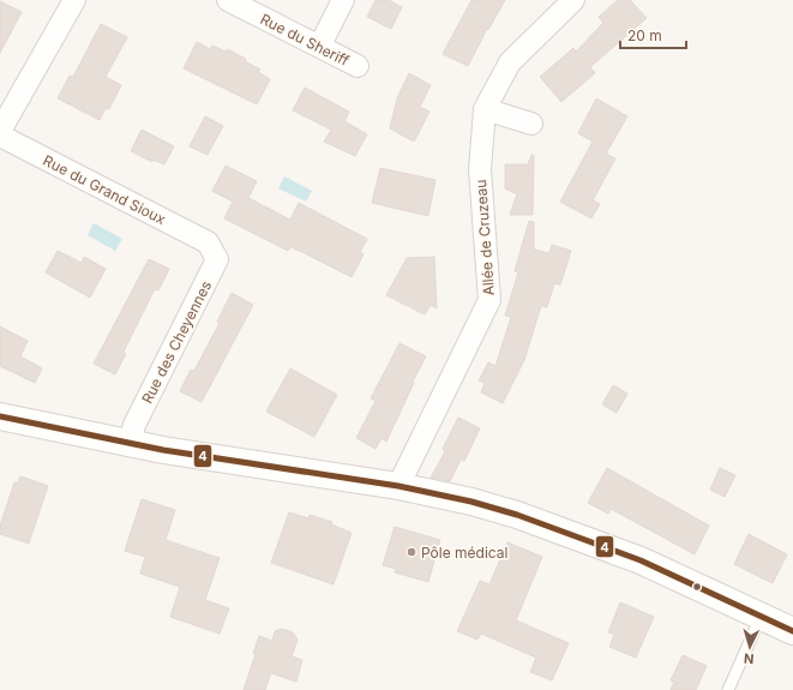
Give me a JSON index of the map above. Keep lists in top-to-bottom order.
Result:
{
  "streets": {
    "street": [
      "Rue du Sheriff",
      "Rue du Grand Sioux",
      "Allée de Cruzeau",
      "Rue des Cheyennes"
    ]
  },
  "crossings": [
    ["Rue du Grand Sioux", "Rue des Cheyennes"]
  ],
  "places": ["Pôle médical"],
  "lines": ["transit line 4"],
  "scale_bar": "20 m",
  "north": "bottom"
}
